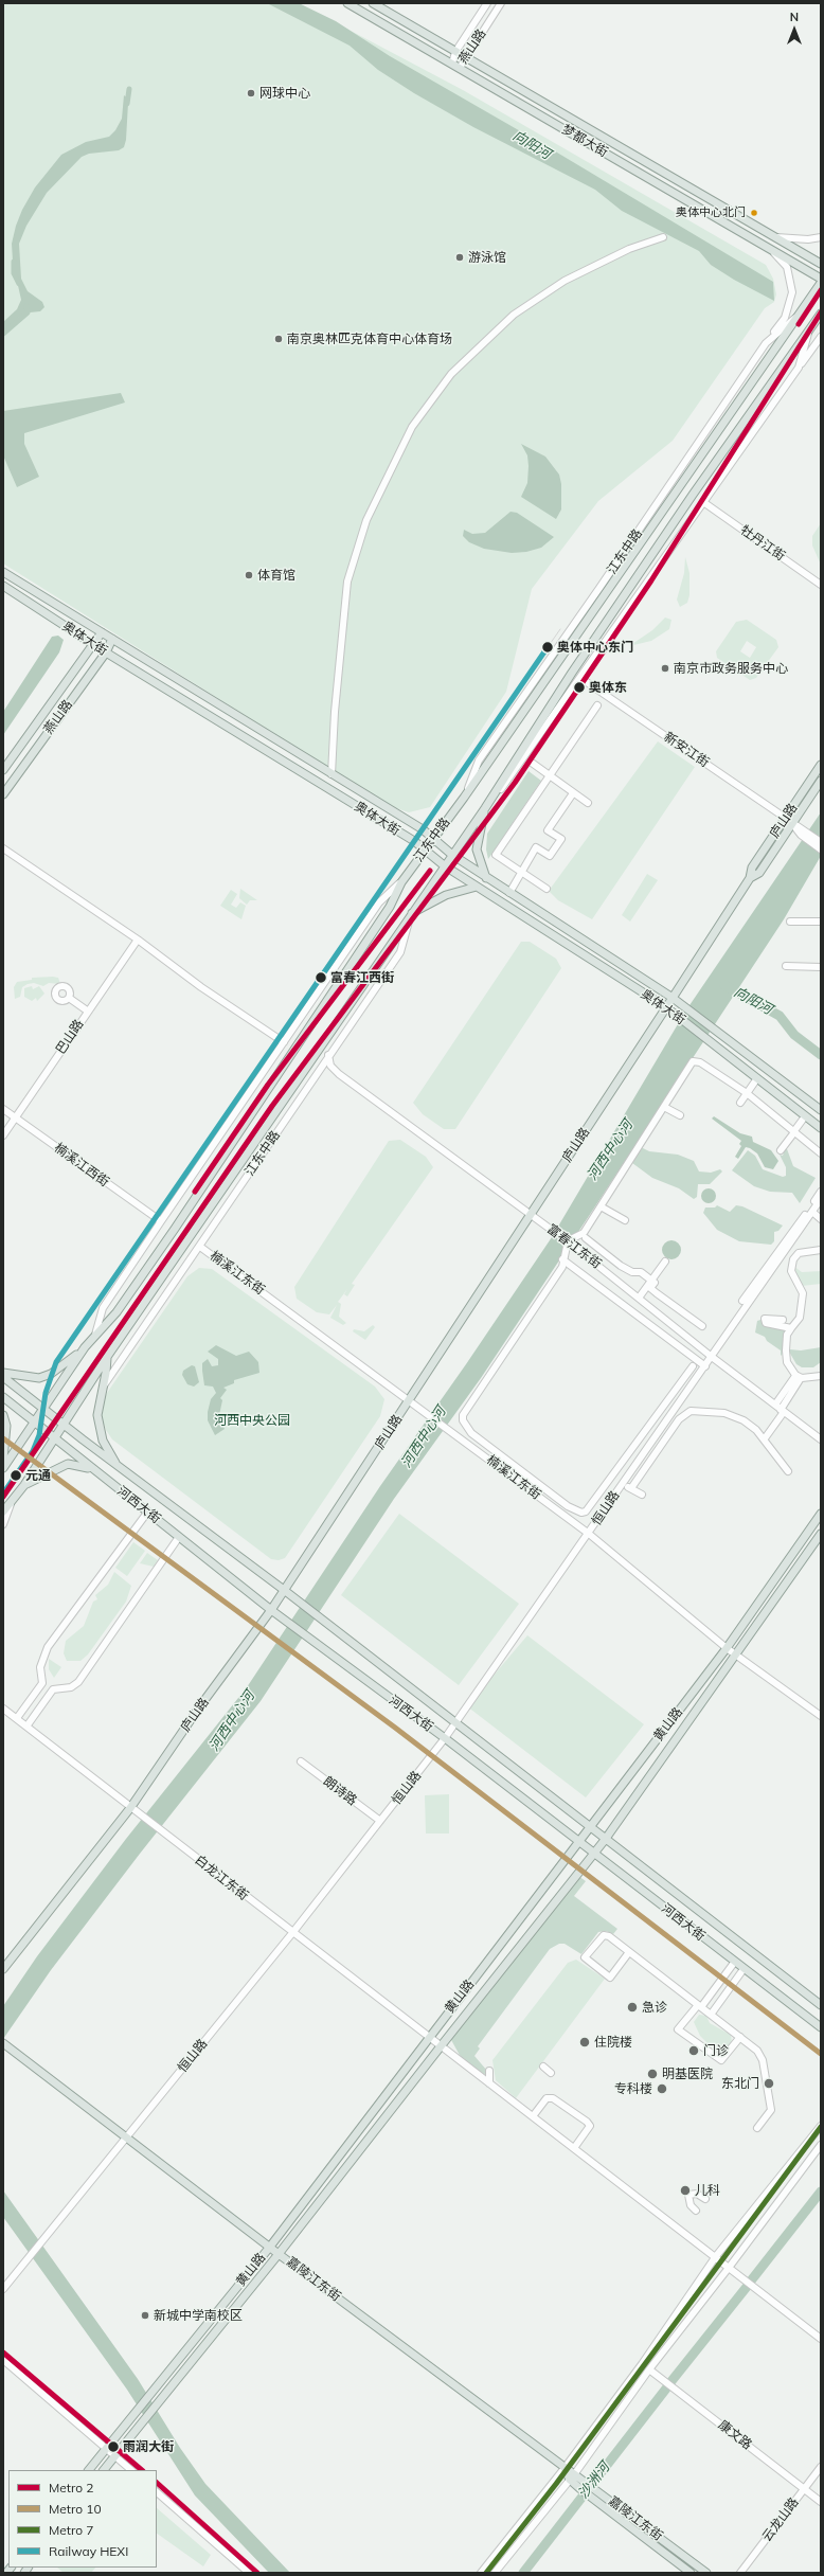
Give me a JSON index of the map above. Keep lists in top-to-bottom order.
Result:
{
  "streets": {
    "main road": [
      "燕山路",
      "梦都大街",
      "江东中路",
      "奥体大街",
      "庐山路",
      "河西大街",
      "黄山路",
      "嘉陵江东街"
    ],
    "street": [
      "牡丹江街",
      "新安江街",
      "巴山路",
      "楠溪江西街",
      "富春江东街",
      "楠溪江东街",
      "恒山路",
      "朗诗路",
      "白龙江东街",
      "康文路",
      "云龙山路"
    ]
  },
  "crossings": [
    ["燕山路", "梦都大街"],
    ["燕山路", "奥体大街"],
    ["牡丹江街", "江东中路"],
    ["江东中路", "奥体大街"],
    ["江东中路", "新安江街"],
    ["江东中路", "楠溪江西街"],
    ["江东中路", "富春江东街"],
    ["江东中路", "楠溪江东街"],
    ["江东中路", "河西大街"],
    ["奥体大街", "庐山路"],
    ["新安江街", "庐山路"],
    ["庐山路", "富春江东街"],
    ["庐山路", "楠溪江东街"],
    ["庐山路", "河西大街"],
    ["庐山路", "白龙江东街"],
    ["巴山路", "楠溪江西街"],
    ["富春江东街", "恒山路"],
    ["楠溪江东街", "恒山路"],
    ["楠溪江东街", "黄山路"],
    ["河西大街", "恒山路"],
    ["河西大街", "黄山路"],
    ["恒山路", "朗诗路"],
    ["恒山路", "白龙江东街"],
    ["恒山路", "嘉陵江东街"],
    ["黄山路", "白龙江东街"],
    ["黄山路", "嘉陵江东街"],
    ["康文路", "云龙山路"]
  ],
  "water": ["向阳河", "河西中心河", "沙洲河"],
  "parks": ["河西中央公园"],
  "places": [
    "网球中心",
    "奥体中心北门",
    "游泳馆",
    "南京奥林匹克体育中心体育场",
    "体育馆",
    "奥体中心东门",
    "南京市政务服务中心",
    "奥体东",
    "富春江西街",
    "元通",
    "急诊",
    "住院楼",
    "门诊",
    "明基医院",
    "东北门",
    "专科楼",
    "儿科",
    "新城中学南校区",
    "雨润大街"
  ],
  "lines": [
    "metro line 2",
    "rail line HEXI",
    "metro line 10",
    "metro line 7"
  ],
  "legend": [
    "Metro 2",
    "Metro 10",
    "Metro 7",
    "Railway HEXI"
  ],
  "north": "top"
}
